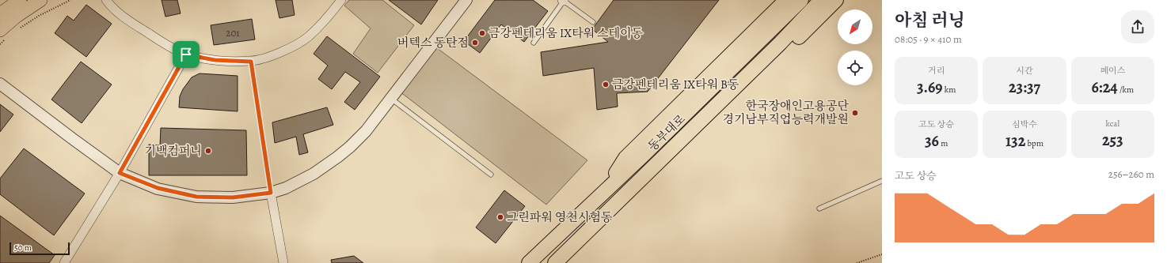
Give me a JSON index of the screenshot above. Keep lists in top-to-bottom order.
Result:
{
  "streets": {
    "highway": ["동부대로"]
  },
  "places": [
    "금강펜테리움 IX타워 스테이동",
    "버텍스 동탄점",
    "금강펜테리움 IX타워 B동",
    "한국장애인고용공단 경기남부직업능력개발원",
    "기백컴퍼니",
    "그린파워 영천시험동"
  ],
  "house_numbers": ["201"],
  "scale_bar": "50 m",
  "north": "bottom left",
  "page": {
    "heading": ["아침 러닝", "08:05 · 9 × 410 m"],
    "stats": [
      ["거리", "3.69 km"],
      ["시간", "23:37"],
      ["페이스", "6:24 /km"],
      ["고도 상승", "36 m"],
      ["심박수", "132 bpm"],
      ["kcal", "253"]
    ],
    "chart": ["고도 상승", "256–260 m"],
    "scale": "50 m"
  }
}
